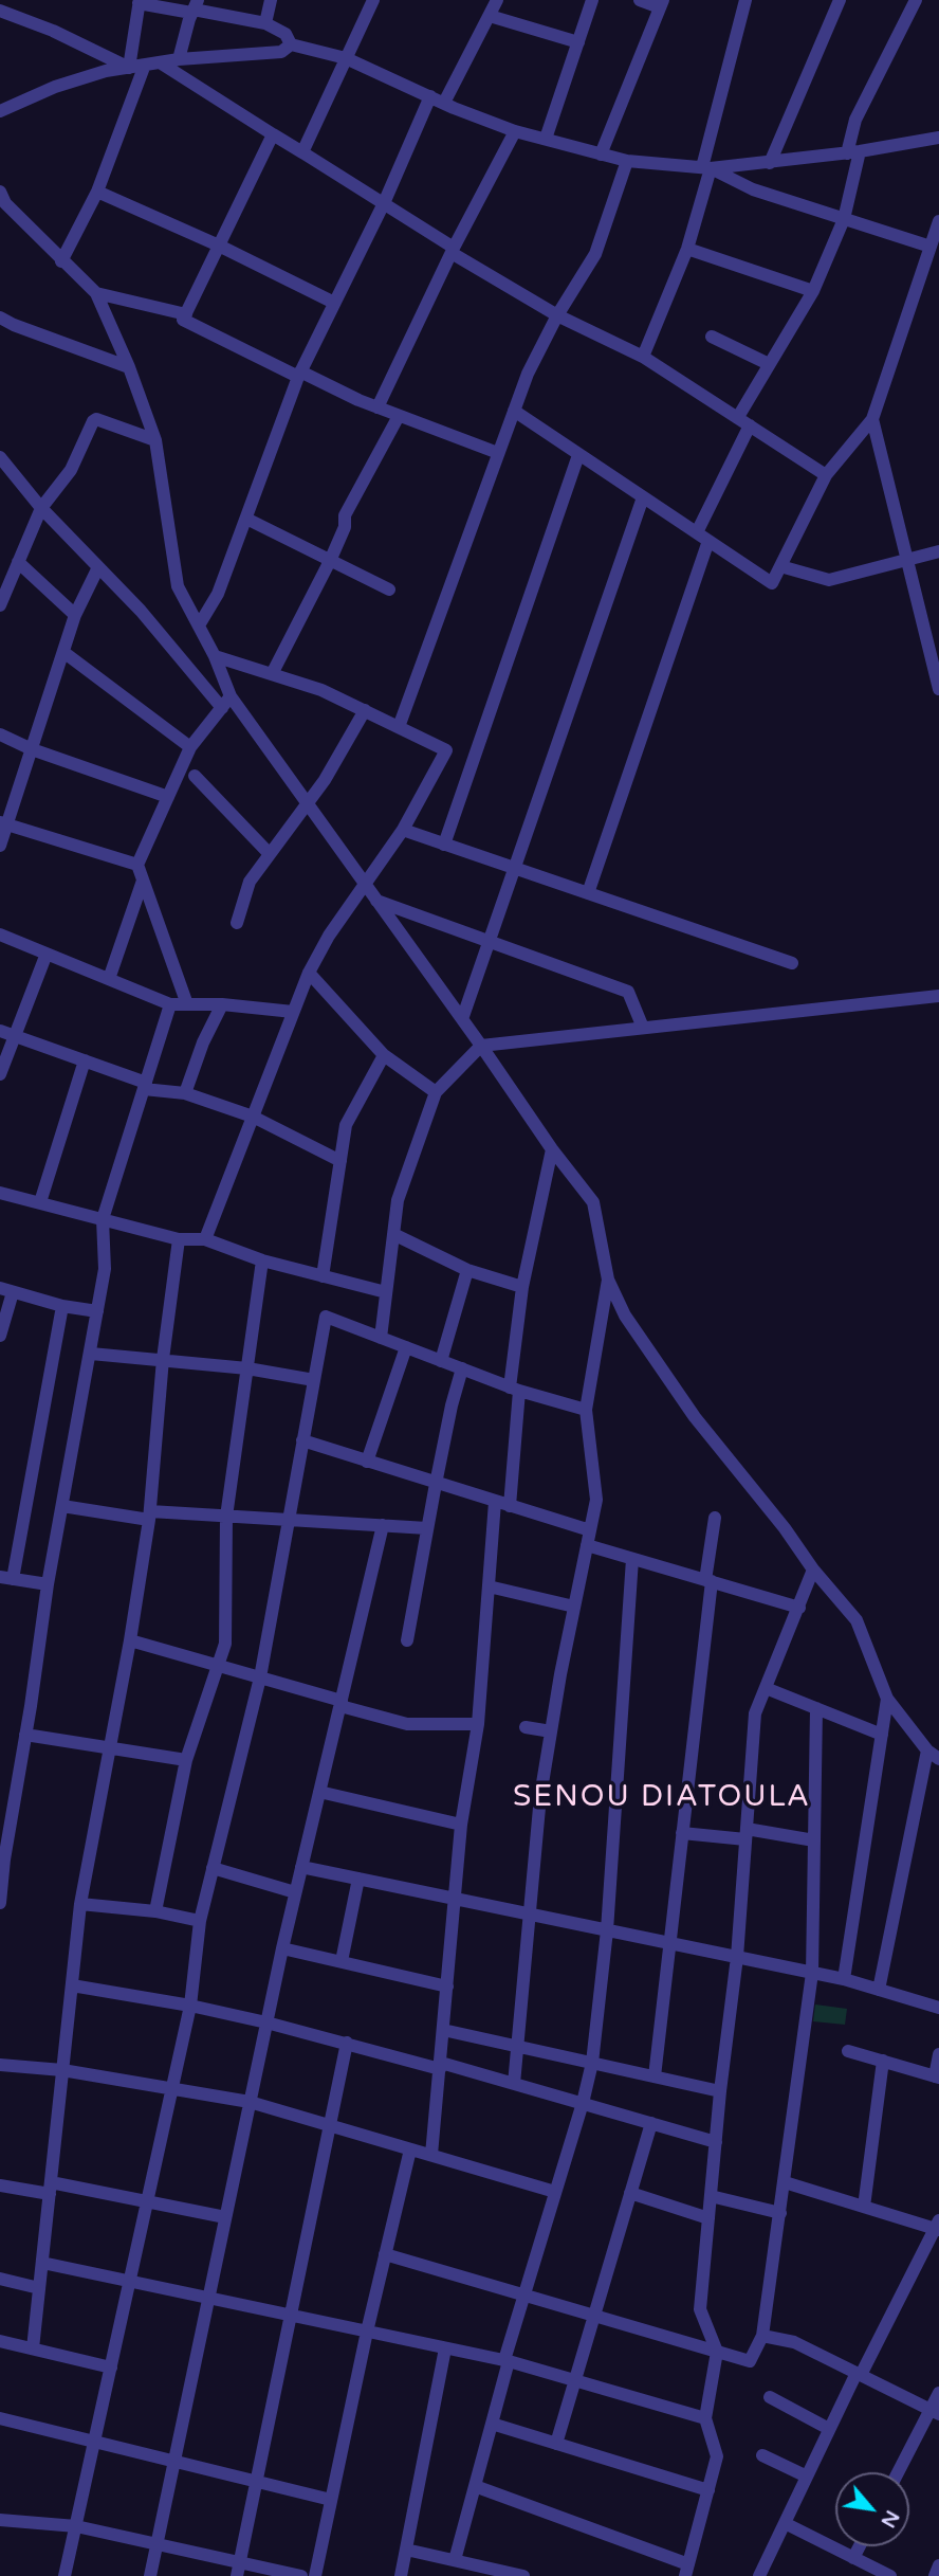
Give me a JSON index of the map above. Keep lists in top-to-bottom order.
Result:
{
  "districts": ["SENOU DIATOULA"],
  "north": "bottom right"
}
